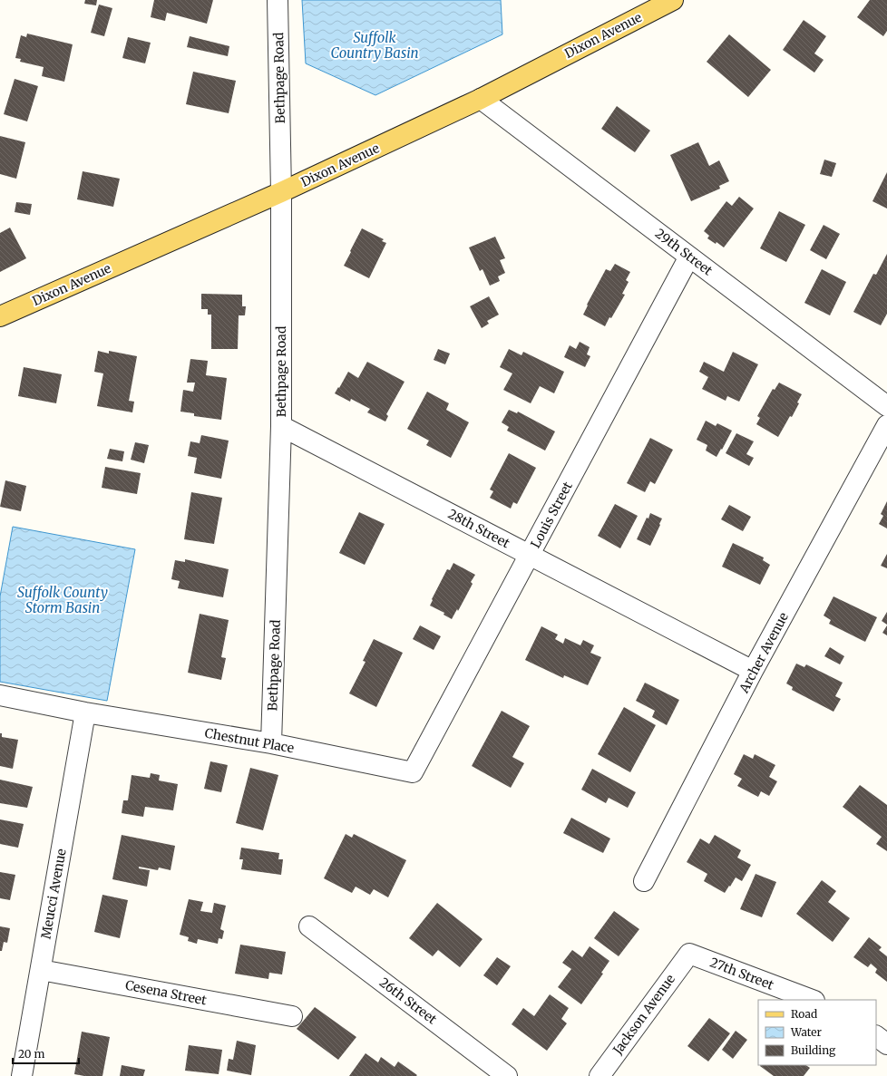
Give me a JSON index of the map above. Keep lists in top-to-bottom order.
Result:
{
  "streets": {
    "main road": ["Dixon Avenue"],
    "street": [
      "Bethpage Road",
      "29th Street",
      "Louis Street",
      "28th Street",
      "Archer Avenue",
      "Chestnut Place",
      "Meucci Avenue",
      "27th Street",
      "Cesena Street",
      "26th Street",
      "Jackson Avenue"
    ]
  },
  "crossings": [
    ["Dixon Avenue", "Bethpage Road"],
    ["Dixon Avenue", "29th Street"],
    ["Bethpage Road", "28th Street"],
    ["Bethpage Road", "Chestnut Place"],
    ["29th Street", "Louis Street"],
    ["Louis Street", "28th Street"],
    ["Louis Street", "Chestnut Place"],
    ["28th Street", "Archer Avenue"],
    ["Chestnut Place", "Meucci Avenue"],
    ["Meucci Avenue", "Cesena Street"],
    ["27th Street", "Jackson Avenue"]
  ],
  "water": ["Suffolk Country Basin", "Suffolk County Storm Basin"],
  "legend": ["Road", "Water", "Building"],
  "scale_bar": "20 m"
}
